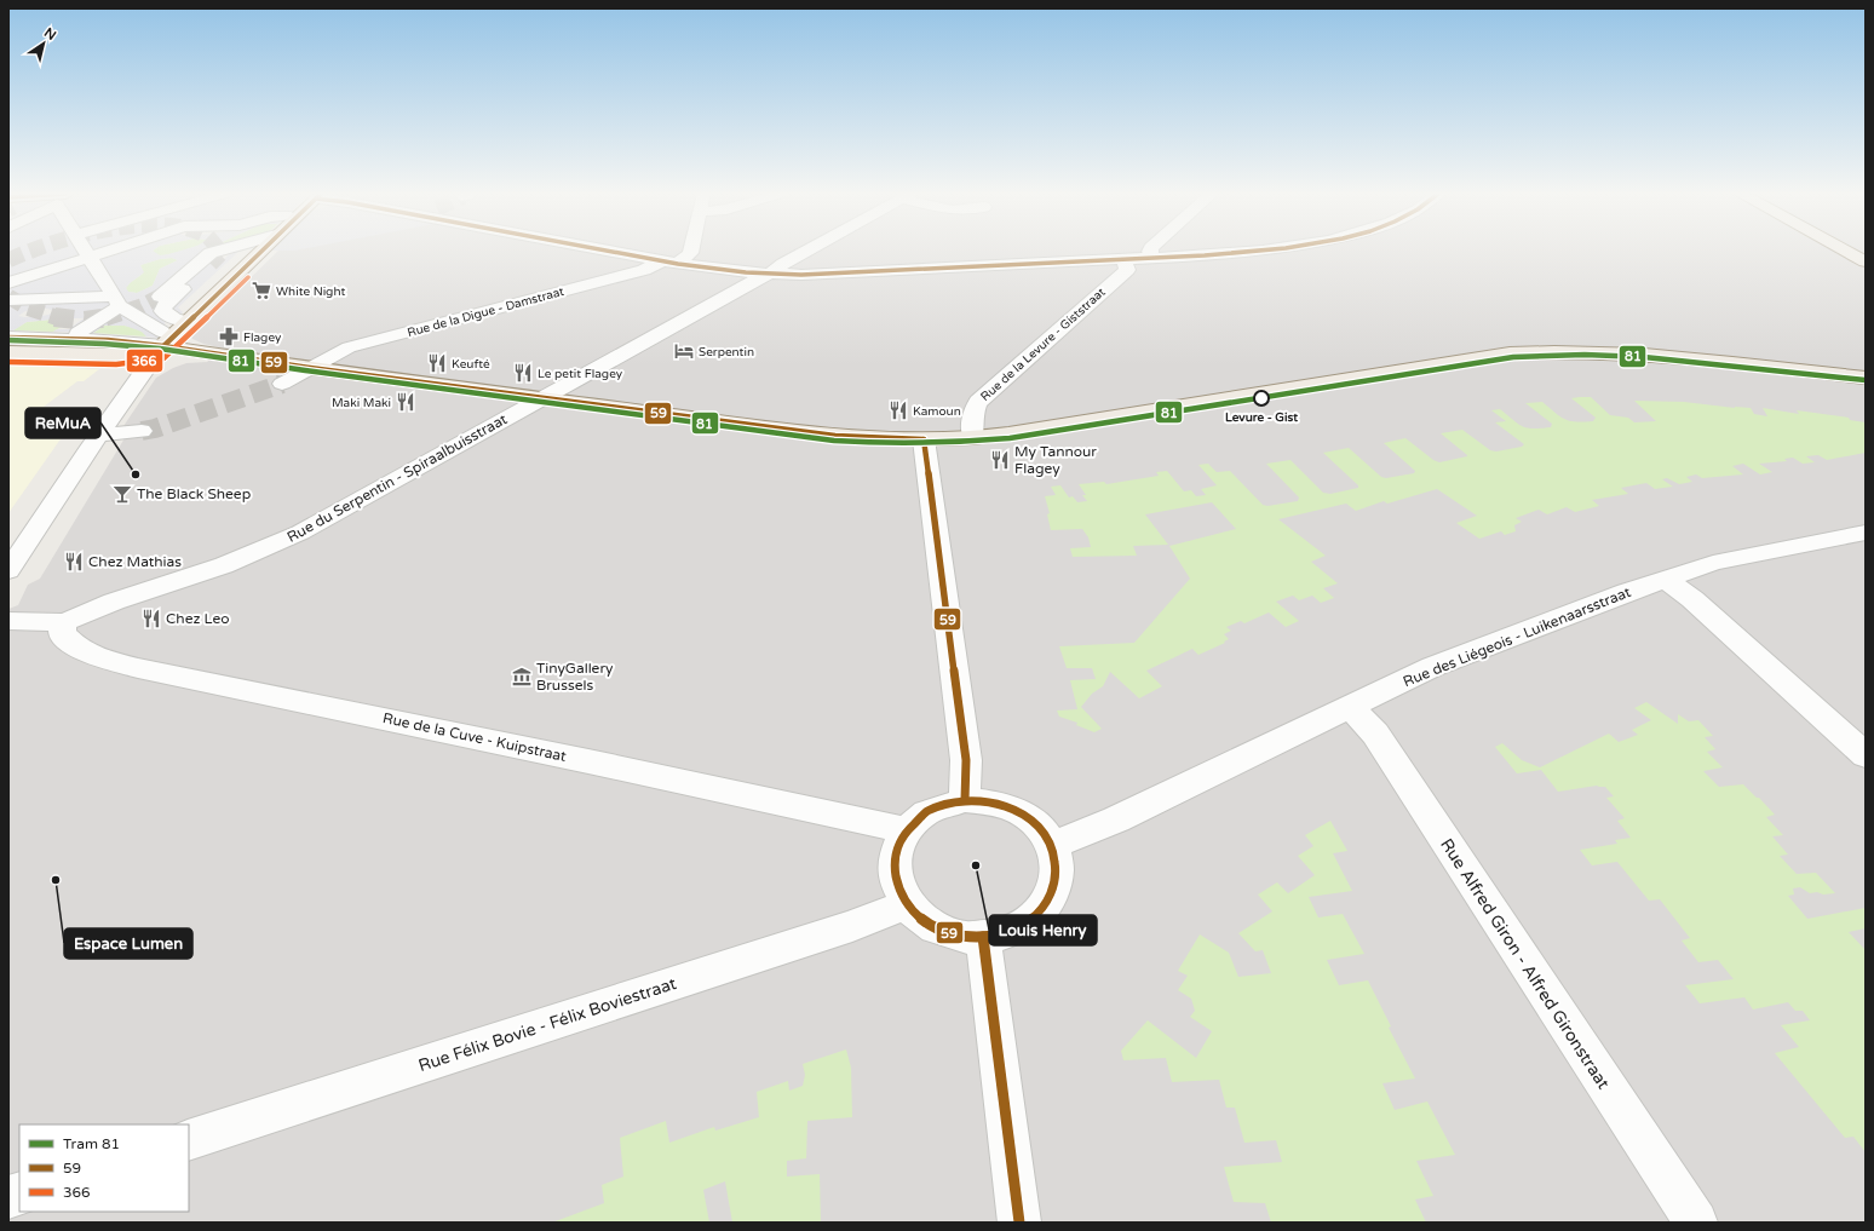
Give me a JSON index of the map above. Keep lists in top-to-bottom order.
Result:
{
  "streets": {
    "street": [
      "Rue de la Digue - Damstraat",
      "Rue de la Levure - Giststraat",
      "Rue du Serpentin - Spiraalbuisstraat",
      "Rue des Liégeois - Luikenaarsstraat",
      "Rue de la Cuve - Kuipstraat",
      "Rue Alfred Giron - Alfred Gironstraat",
      "Rue Félix Bovie - Félix Boviestraat"
    ]
  },
  "crossings": [
    ["Rue du Serpentin - Spiraalbuisstraat", "Rue de la Cuve - Kuipstraat"],
    ["Rue des Liégeois - Luikenaarsstraat", "Rue de la Cuve - Kuipstraat"],
    ["Rue des Liégeois - Luikenaarsstraat", "Rue Alfred Giron - Alfred Gironstraat"],
    ["Rue des Liégeois - Luikenaarsstraat", "Rue Félix Bovie - Félix Boviestraat"],
    ["Rue de la Cuve - Kuipstraat", "Rue Félix Bovie - Félix Boviestraat"]
  ],
  "places": {
    "supermarket": ["White Night"],
    "pharmacy": ["Flagey"],
    "hotel": ["Serpentin"],
    "restaurant": [
      "Keufté",
      "Le petit Flagey",
      "Maki Maki",
      "Kamoun",
      "My Tannour Flagey",
      "Chez Mathias",
      "Chez Leo"
    ],
    "other": [
      "Levure - Gist",
      "ReMuA",
      "Louis Henry",
      "Espace Lumen"
    ],
    "bar": ["The Black Sheep"],
    "museum": ["TinyGallery Brussels"]
  },
  "lines": ["transit line 59", "transit line 366", "tram line 81"],
  "legend": ["Tram 81", "59", "366"],
  "north": "top right"
}
